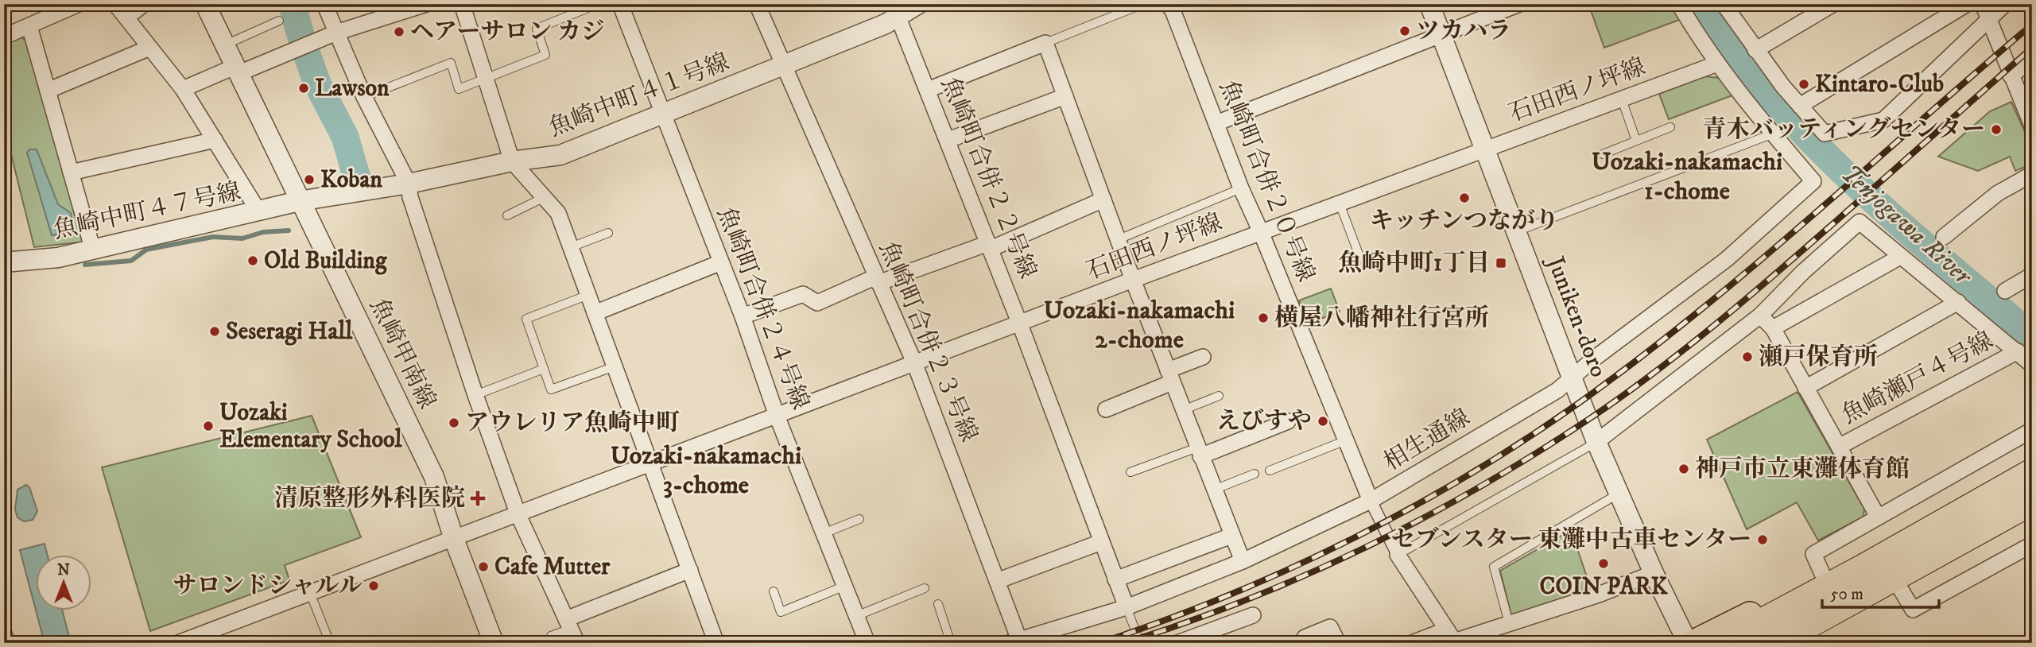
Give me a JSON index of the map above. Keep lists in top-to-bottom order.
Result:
{
  "streets": {
    "street": [
      "石田西ノ坪線",
      "魚崎中町４１号線",
      "魚崎町合併２２号線",
      "魚崎町合併２０号線",
      "魚崎中町４７号線",
      "魚崎町合併２４号線",
      "Juniken-doro",
      "魚崎町合併２３号線",
      "魚崎甲南線",
      "魚崎瀬戸４号線",
      "相生通線"
    ]
  },
  "crossings": [
    ["石田西ノ坪線", "魚崎町合併２２号線"],
    ["石田西ノ坪線", "魚崎町合併２０号線"],
    ["石田西ノ坪線", "魚崎町合併２４号線"],
    ["石田西ノ坪線", "Juniken-doro"],
    ["石田西ノ坪線", "魚崎町合併２３号線"],
    ["石田西ノ坪線", "魚崎甲南線"],
    ["魚崎中町４１号線", "魚崎町合併２２号線"],
    ["魚崎中町４１号線", "魚崎中町４７号線"],
    ["魚崎中町４１号線", "魚崎町合併２４号線"],
    ["魚崎中町４１号線", "魚崎町合併２３号線"],
    ["魚崎中町４１号線", "魚崎甲南線"],
    ["魚崎町合併２２号線", "相生通線"],
    ["魚崎町合併２０号線", "相生通線"],
    ["魚崎中町４７号線", "魚崎甲南線"],
    ["Juniken-doro", "相生通線"],
    ["魚崎町合併２３号線", "相生通線"]
  ],
  "districts": ["Uozaki-nakamachi 1-chome", "Uozaki-nakamachi 2-chome", "Uozaki-nakamachi 3-chome"],
  "water": ["Tenjogawa River"],
  "places": {
    "other": [
      "ツカハラ",
      "ヘアーサロン カジ",
      "Kintaro-Club",
      "Lawson",
      "青木バッティングセンター",
      "Koban",
      "キッチンつながり",
      "Old Building",
      "横屋八幡神社行宮所",
      "Seseragi Hall",
      "瀬戸保育所",
      "えびすや",
      "アウレリア魚崎中町",
      "Uozaki Elementary School",
      "神戸市立東灘体育館",
      "セブンスター 東灘中古車センター",
      "COIN PARK",
      "Cafe Mutter",
      "サロンドシャルル"
    ],
    "transit": ["魚崎中町1丁目"],
    "health": ["清原整形外科医院"]
  },
  "scale_bar": "50 m",
  "north": "top"
}
